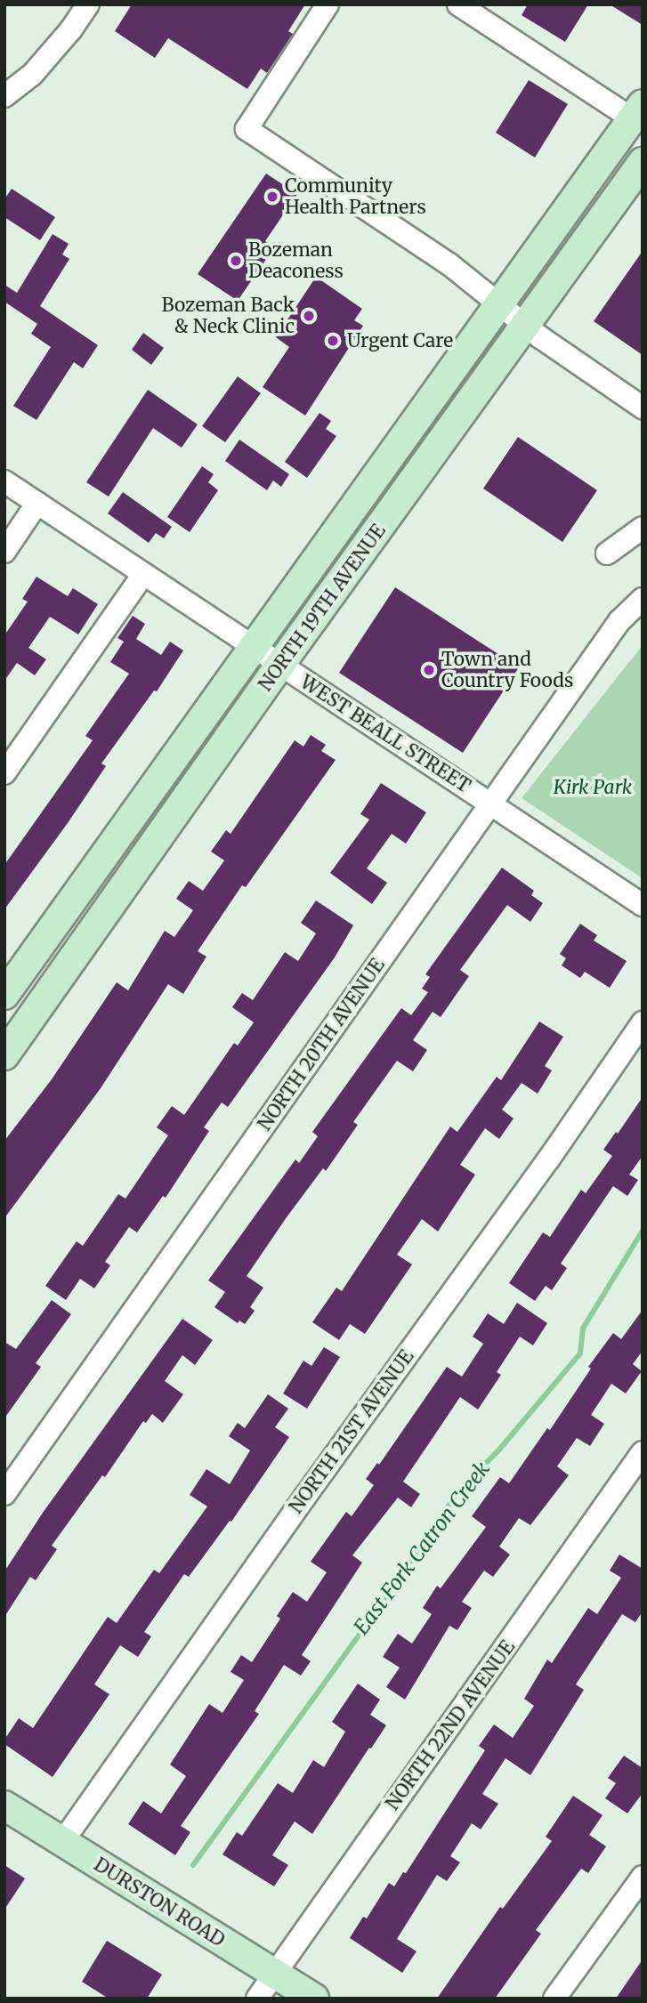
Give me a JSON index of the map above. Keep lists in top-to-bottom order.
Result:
{
  "streets": {
    "main road": ["NORTH 19TH AVENUE", "DURSTON ROAD"],
    "street": [
      "WEST BEALL STREET",
      "NORTH 20TH AVENUE",
      "NORTH 21ST AVENUE",
      "NORTH 22ND AVENUE"
    ]
  },
  "crossings": [
    ["NORTH 19TH AVENUE", "WEST BEALL STREET"],
    ["WEST BEALL STREET", "NORTH 20TH AVENUE"],
    ["NORTH 21ST AVENUE", "DURSTON ROAD"],
    ["NORTH 22ND AVENUE", "DURSTON ROAD"]
  ],
  "water": ["East Fork Catron Creek"],
  "parks": ["Kirk Park"],
  "places": [
    "Community Health Partners",
    "Bozeman Deaconess",
    "Bozeman Back & Neck Clinic",
    "Urgent Care",
    "Town and Country Foods"
  ]
}
